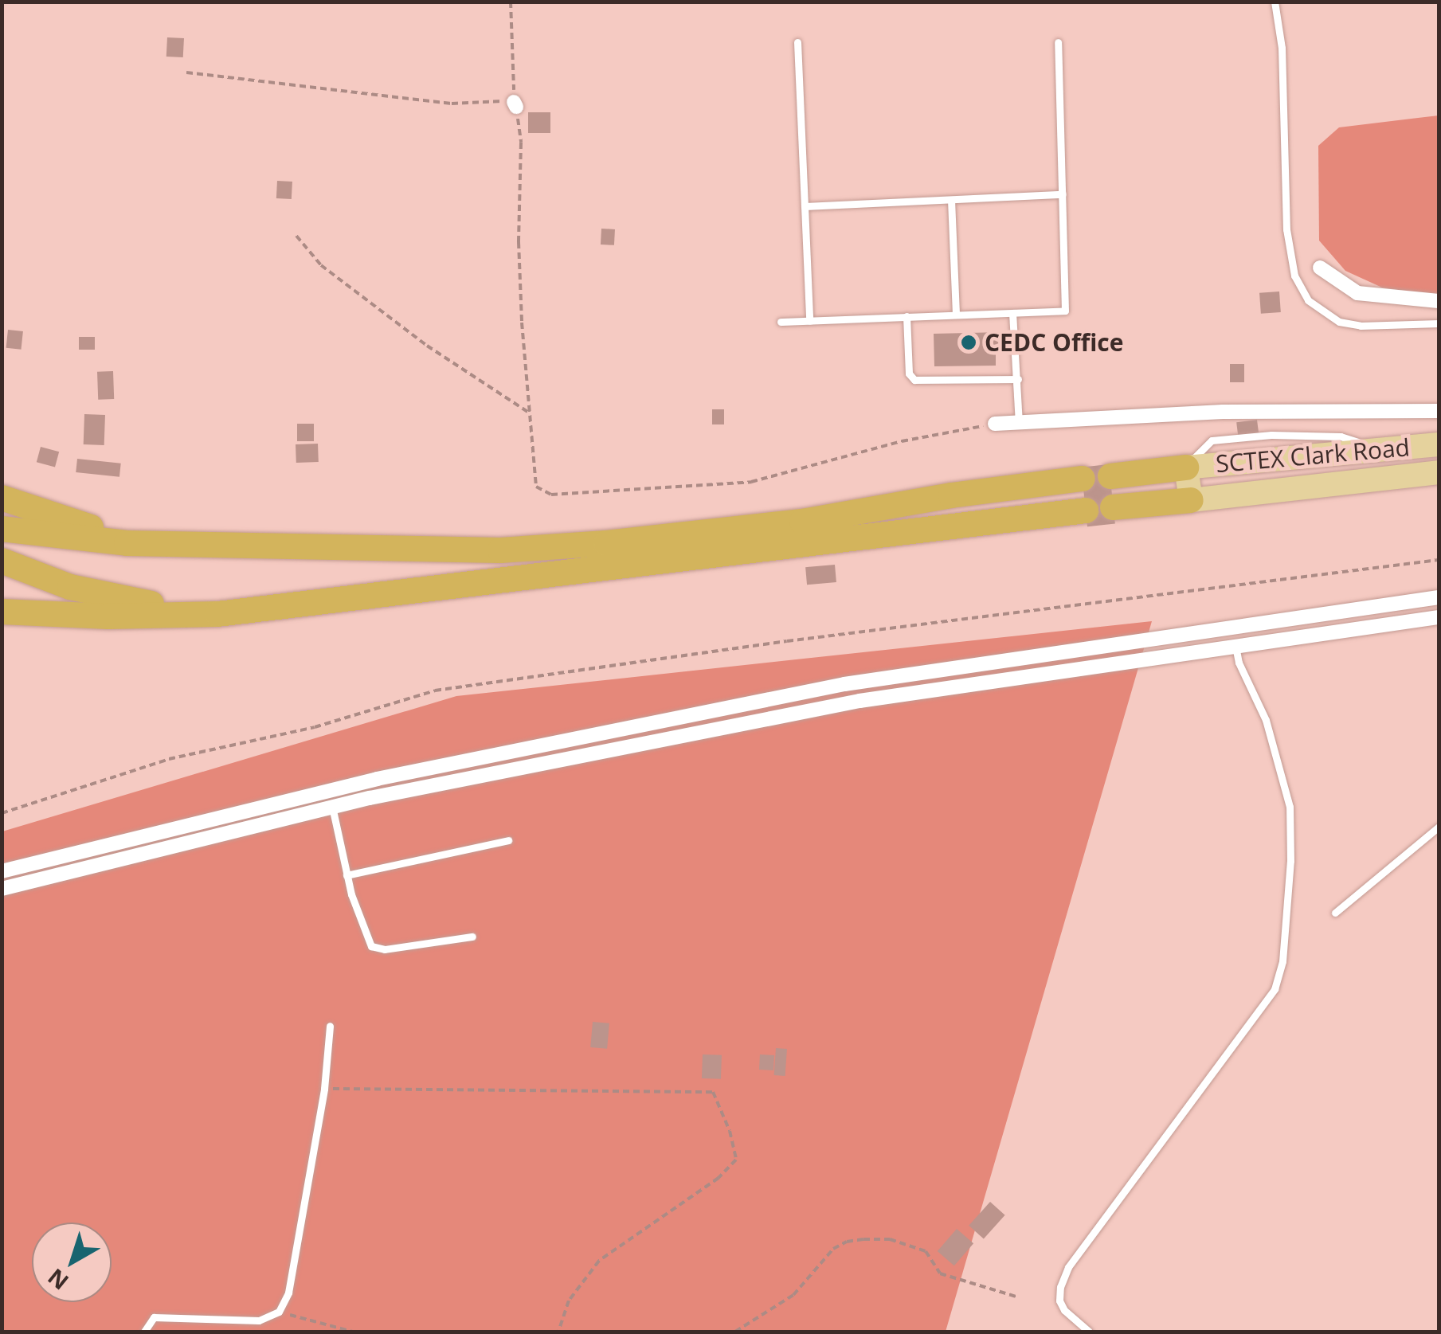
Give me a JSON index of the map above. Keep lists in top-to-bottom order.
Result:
{
  "streets": {
    "main road": ["SCTEX Clark Road"]
  },
  "places": ["CEDC Office"],
  "north": "bottom left"
}
